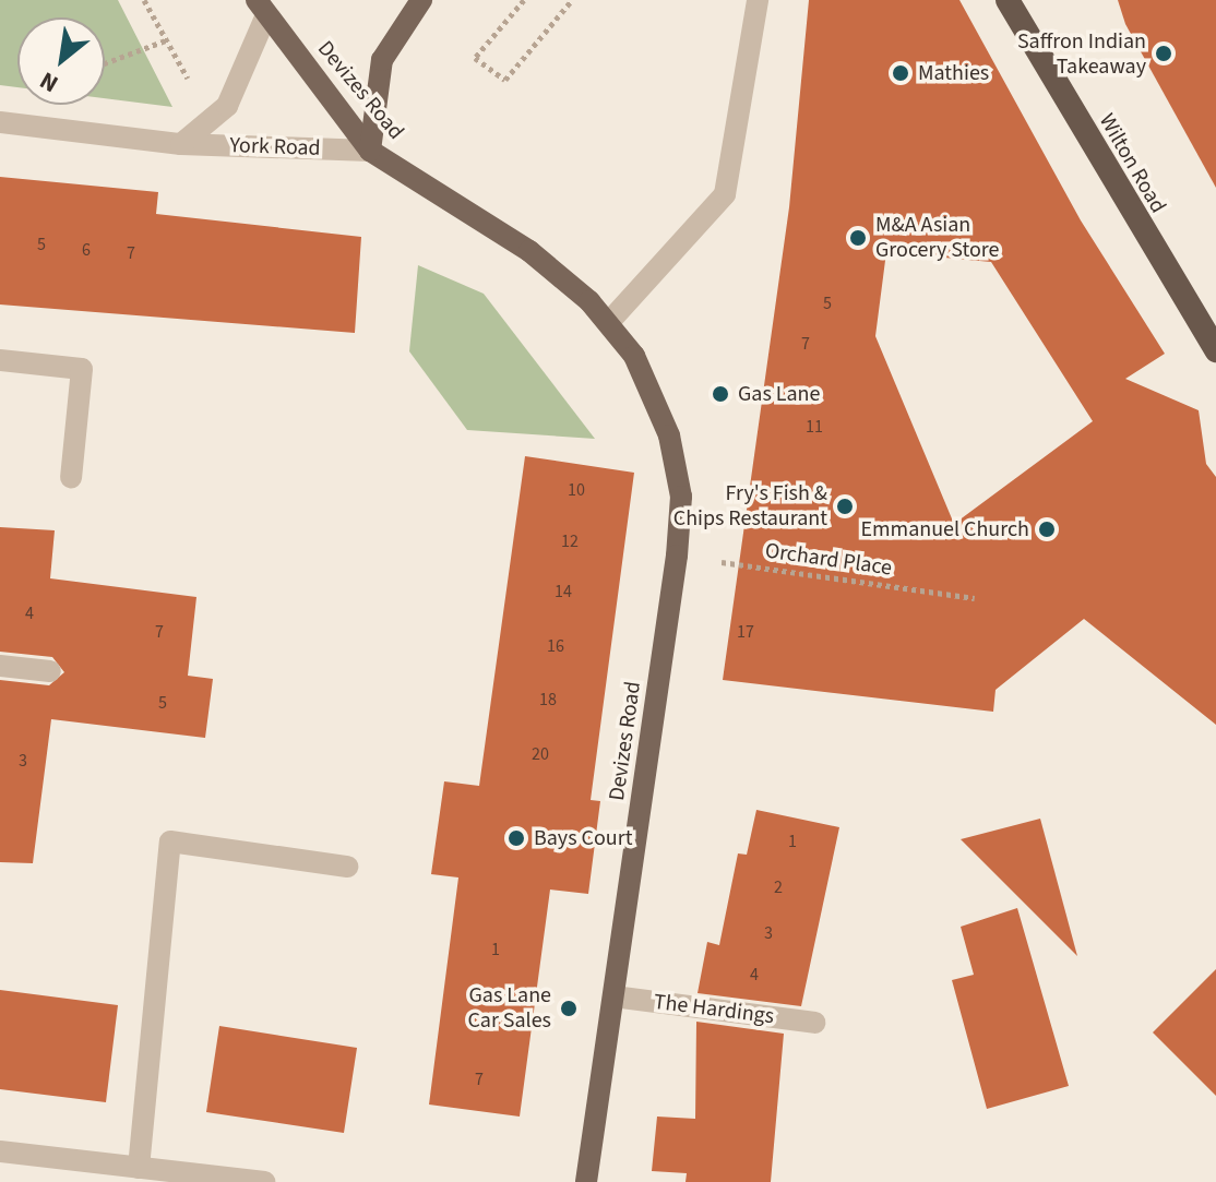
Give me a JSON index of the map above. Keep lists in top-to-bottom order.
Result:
{
  "streets": {
    "highway": ["Wilton Road"],
    "main road": ["Devizes Road"],
    "street": ["York Road", "The Hardings"],
    "path": ["Orchard Place"]
  },
  "crossings": [
    ["Devizes Road", "York Road"],
    ["Devizes Road", "Orchard Place"],
    ["Devizes Road", "The Hardings"]
  ],
  "places": [
    "Saffron Indian Takeaway",
    "Mathies",
    "M&A Asian Grocery Store",
    "Gas Lane",
    "Fry's Fish & Chips Restaurant",
    "Emmanuel Church",
    "Bays Court",
    "Gas Lane Car Sales"
  ],
  "house_numbers": [
    "5",
    "6",
    "7",
    "5",
    "7",
    "11",
    "10",
    "12",
    "14",
    "4",
    "7",
    "17",
    "16",
    "18",
    "5",
    "20",
    "3",
    "1",
    "2",
    "3",
    "1",
    "4",
    "7"
  ],
  "north": "bottom left"
}
